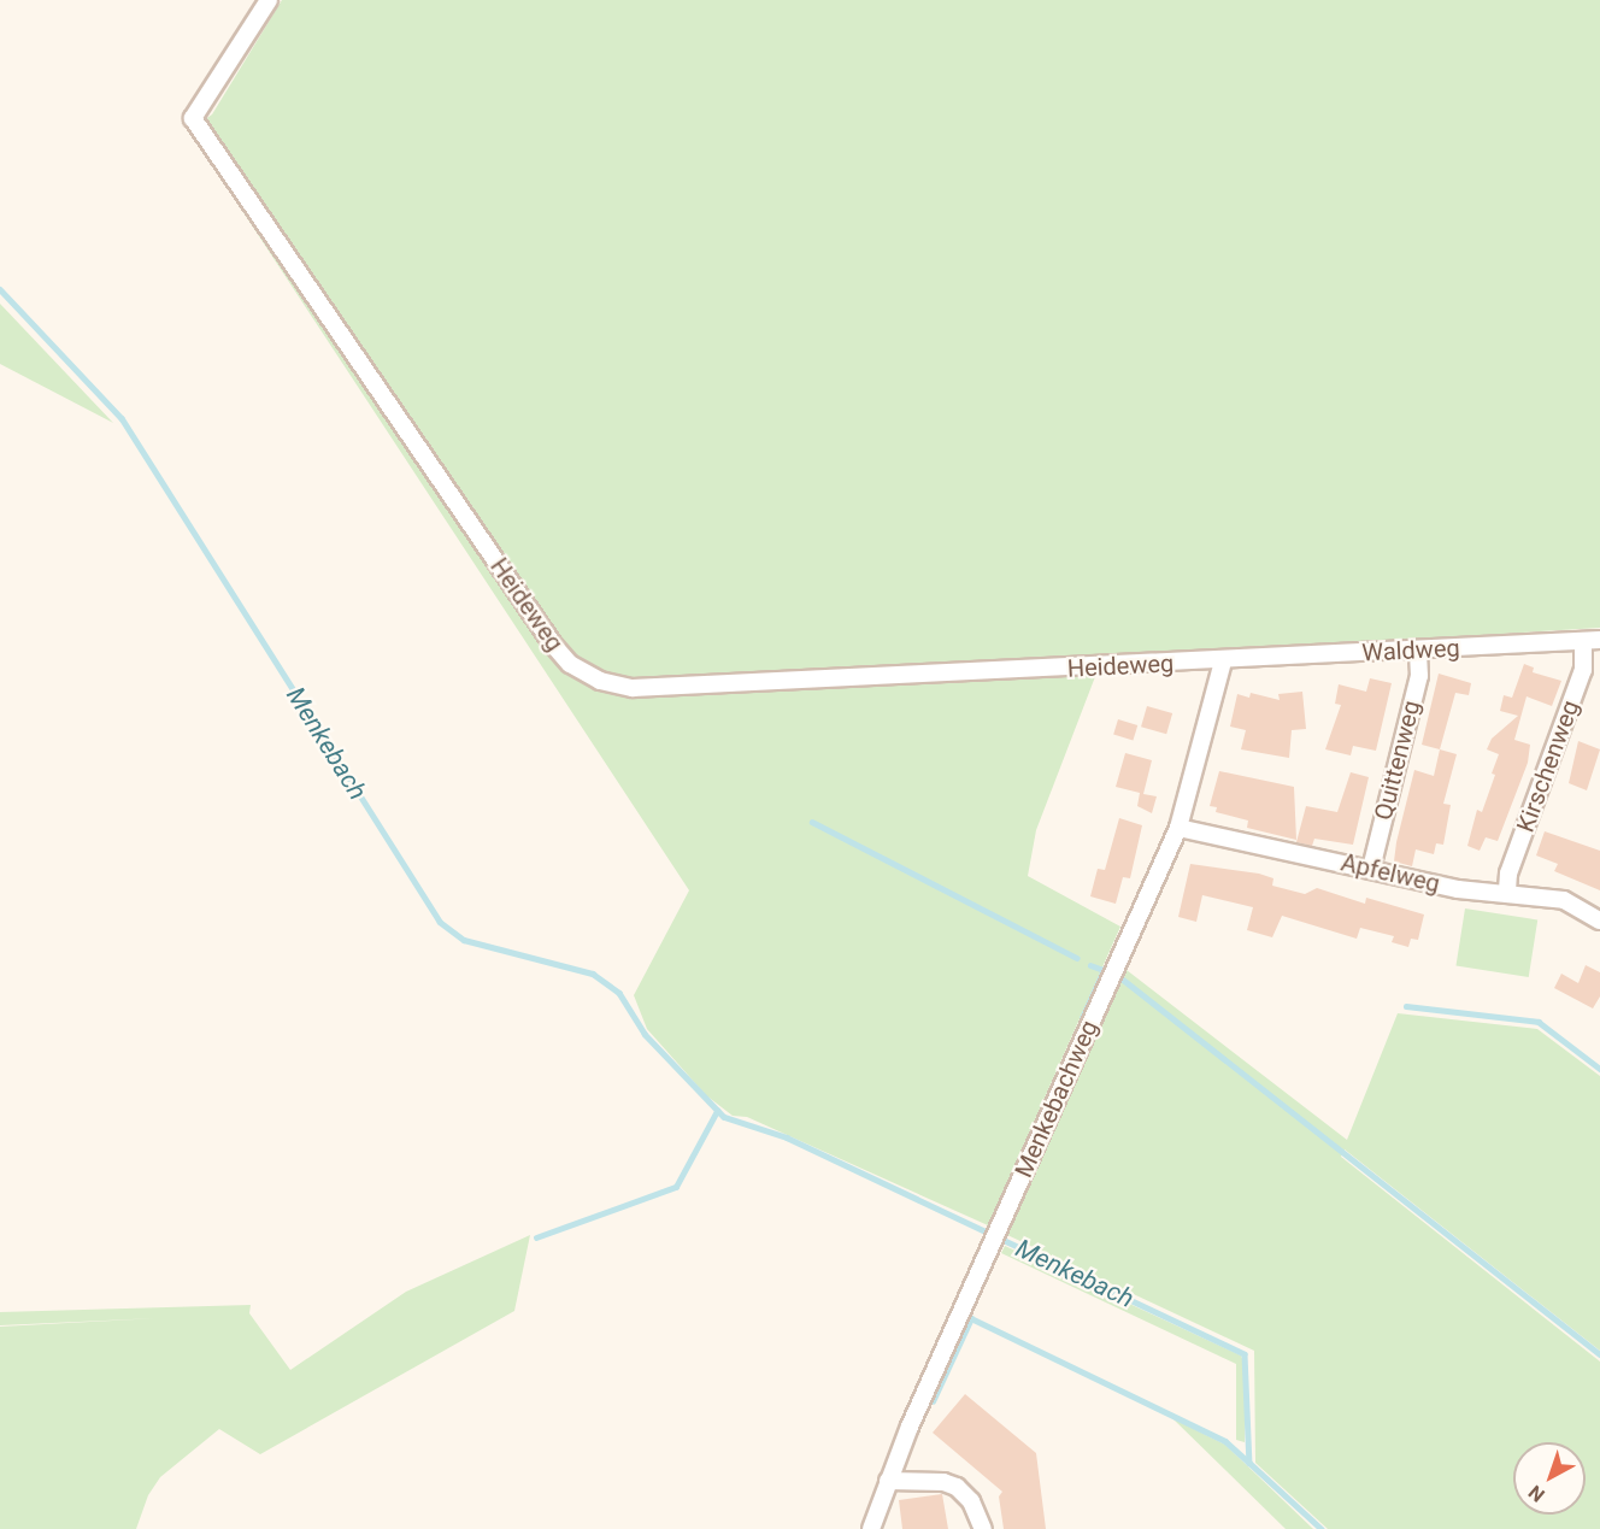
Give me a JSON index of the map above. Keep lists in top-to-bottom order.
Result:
{
  "streets": {
    "street": [
      "Heideweg",
      "Waldweg",
      "Quittenweg",
      "Kirschenweg",
      "Apfelweg",
      "Menkebachweg"
    ]
  },
  "crossings": [
    ["Heideweg", "Waldweg"],
    ["Heideweg", "Menkebachweg"],
    ["Waldweg", "Quittenweg"],
    ["Waldweg", "Kirschenweg"],
    ["Waldweg", "Menkebachweg"],
    ["Quittenweg", "Apfelweg"],
    ["Kirschenweg", "Apfelweg"],
    ["Apfelweg", "Menkebachweg"]
  ],
  "water": ["Menkebach"],
  "north": "bottom left"
}
